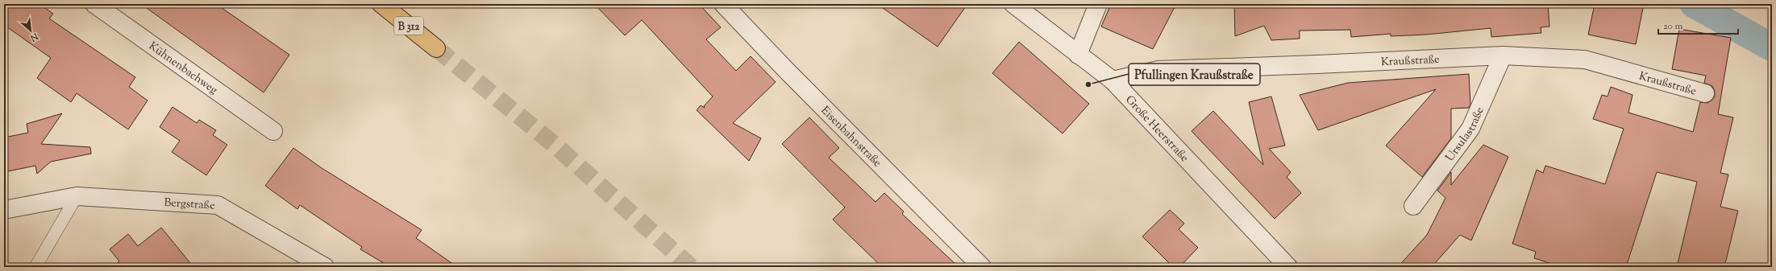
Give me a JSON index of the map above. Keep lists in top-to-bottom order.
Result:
{
  "streets": {
    "main road": ["B 312"],
    "street": [
      "Kraußstraße",
      "Kühnenbachweg",
      "Große Heerstraße",
      "Ursulastraße",
      "Eisenbahnstraße",
      "Bergstraße"
    ]
  },
  "crossings": [
    ["Kraußstraße", "Große Heerstraße"],
    ["Kraußstraße", "Ursulastraße"]
  ],
  "places": ["Pfullingen Kraußstraße"],
  "scale_bar": "20 m",
  "north": "bottom right"
}
